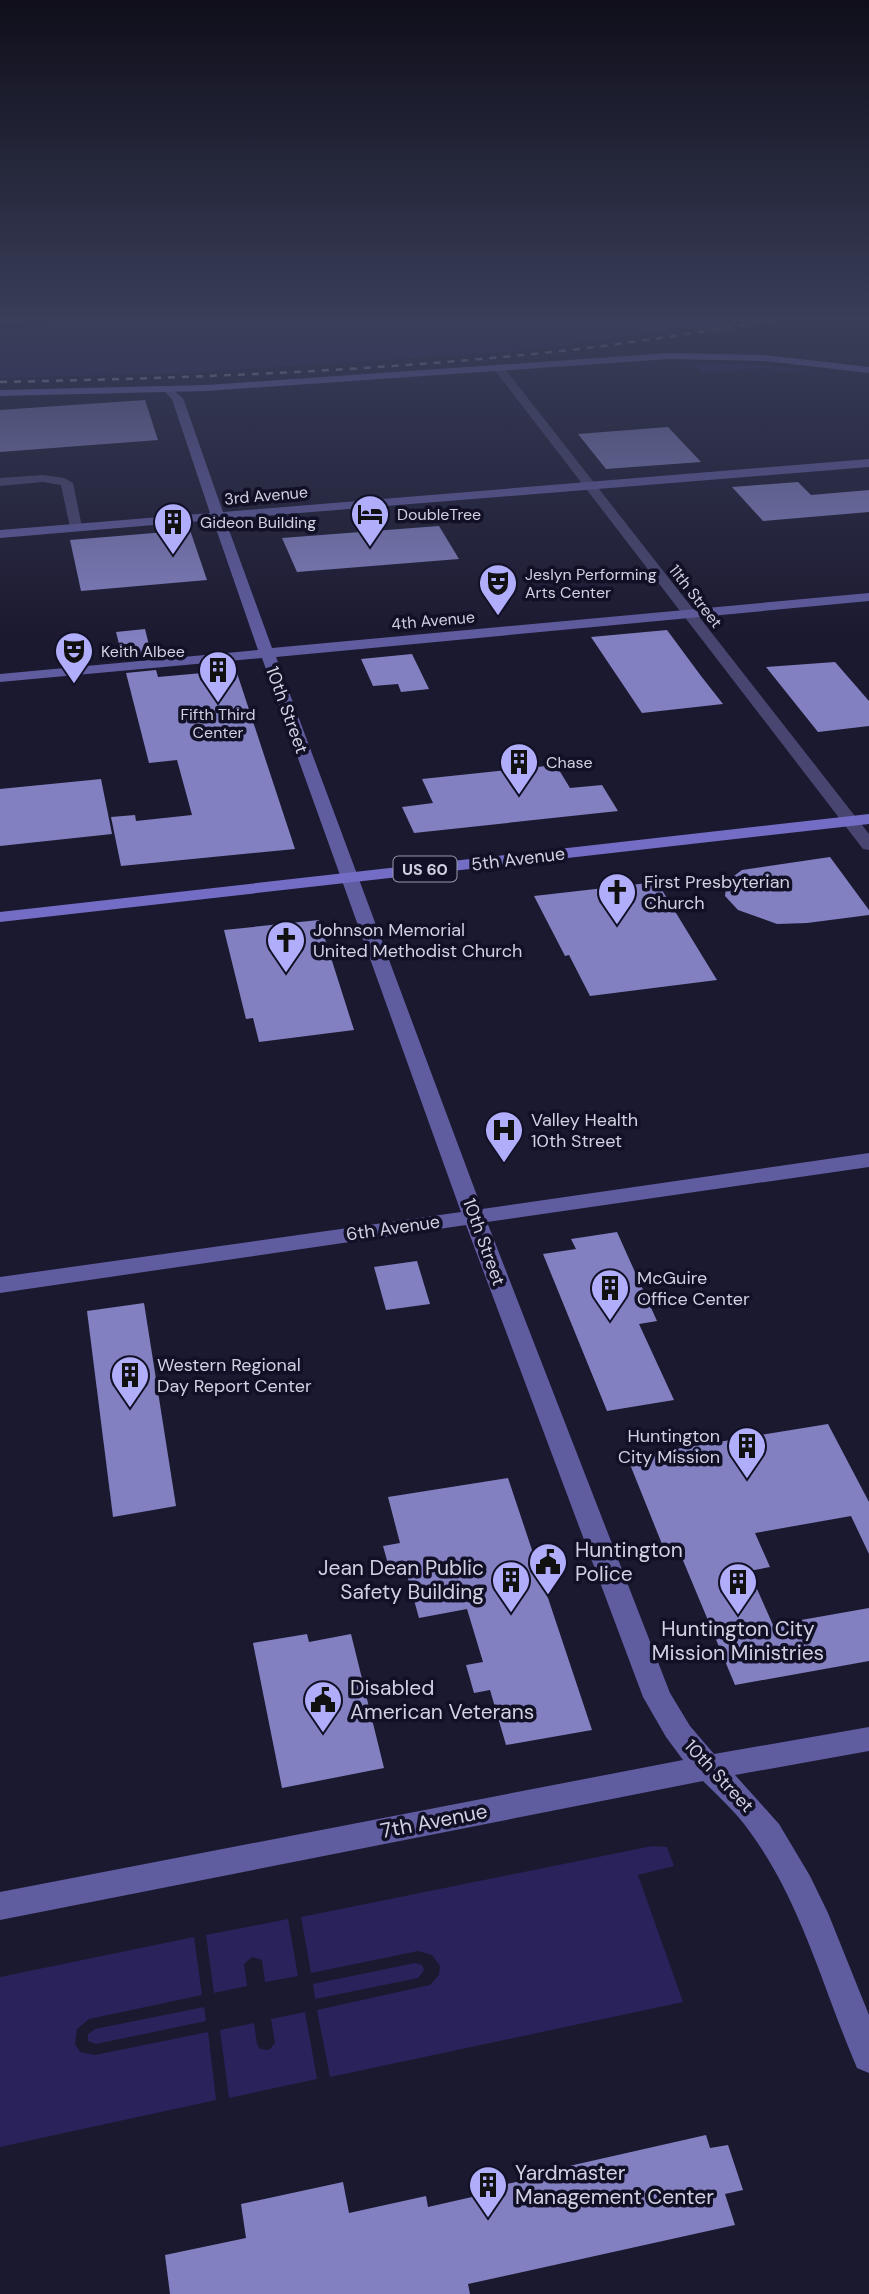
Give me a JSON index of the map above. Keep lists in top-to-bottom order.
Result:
{
  "streets": {
    "main road": ["5th Avenue", "US 60"],
    "street": [
      "3rd Avenue",
      "11th Street",
      "4th Avenue",
      "10th Street",
      "6th Avenue",
      "7th Avenue"
    ]
  },
  "crossings": [
    ["3rd Avenue", "11th Street"],
    ["3rd Avenue", "10th Street"],
    ["11th Street", "4th Avenue"],
    ["11th Street", "5th Avenue"],
    ["4th Avenue", "10th Street"],
    ["10th Street", "5th Avenue"],
    ["10th Street", "6th Avenue"],
    ["10th Street", "7th Avenue"]
  ],
  "places": {
    "hotel": ["DoubleTree"],
    "building": [
      "Gideon Building",
      "Fifth Third Center",
      "Chase",
      "McGuire Office Center",
      "Western Regional Day Report Center",
      "Huntington City Mission",
      "Jean Dean Public Safety Building",
      "Huntington City Mission Ministries",
      "Yardmaster Management Center"
    ],
    "theatre": ["Jeslyn Performing Arts Center", "Keith Albee"],
    "church": ["First Presbyterian Church", "Johnson Memorial United Methodist Church"],
    "hospital": ["Valley Health 10th Street"],
    "public building": ["Huntington Police", "Disabled American Veterans"]
  }
}
